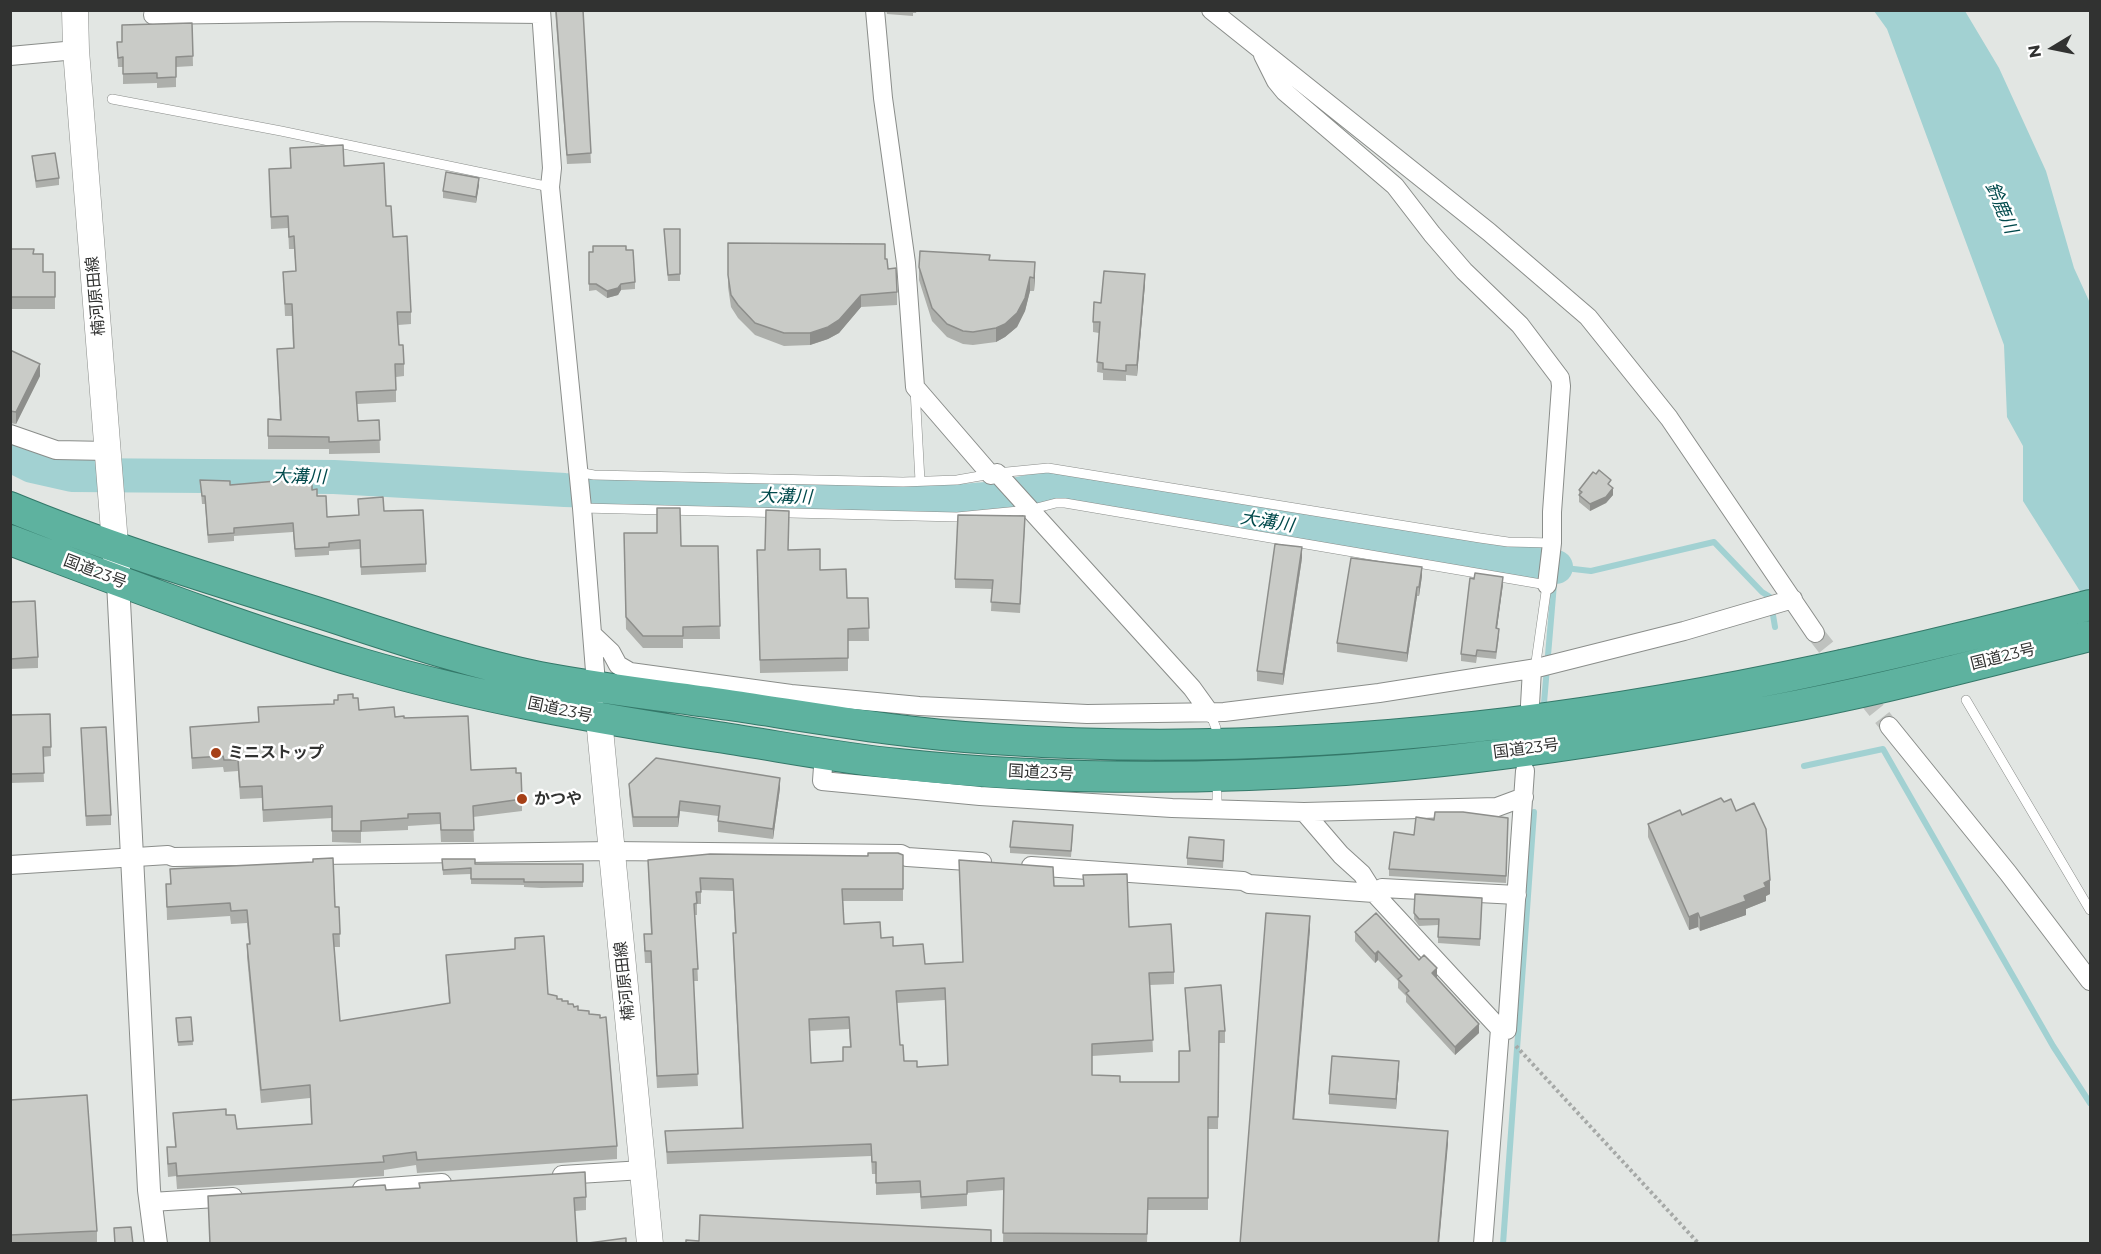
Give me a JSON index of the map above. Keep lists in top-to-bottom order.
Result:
{
  "streets": {
    "highway": ["国道23号"],
    "main road": ["楠河原田線"]
  },
  "crossings": [
    ["楠河原田線", "国道23号"]
  ],
  "water": ["鈴鹿川", "大溝川"],
  "places": ["ミニストップ", "かつや"],
  "north": "left"
}
